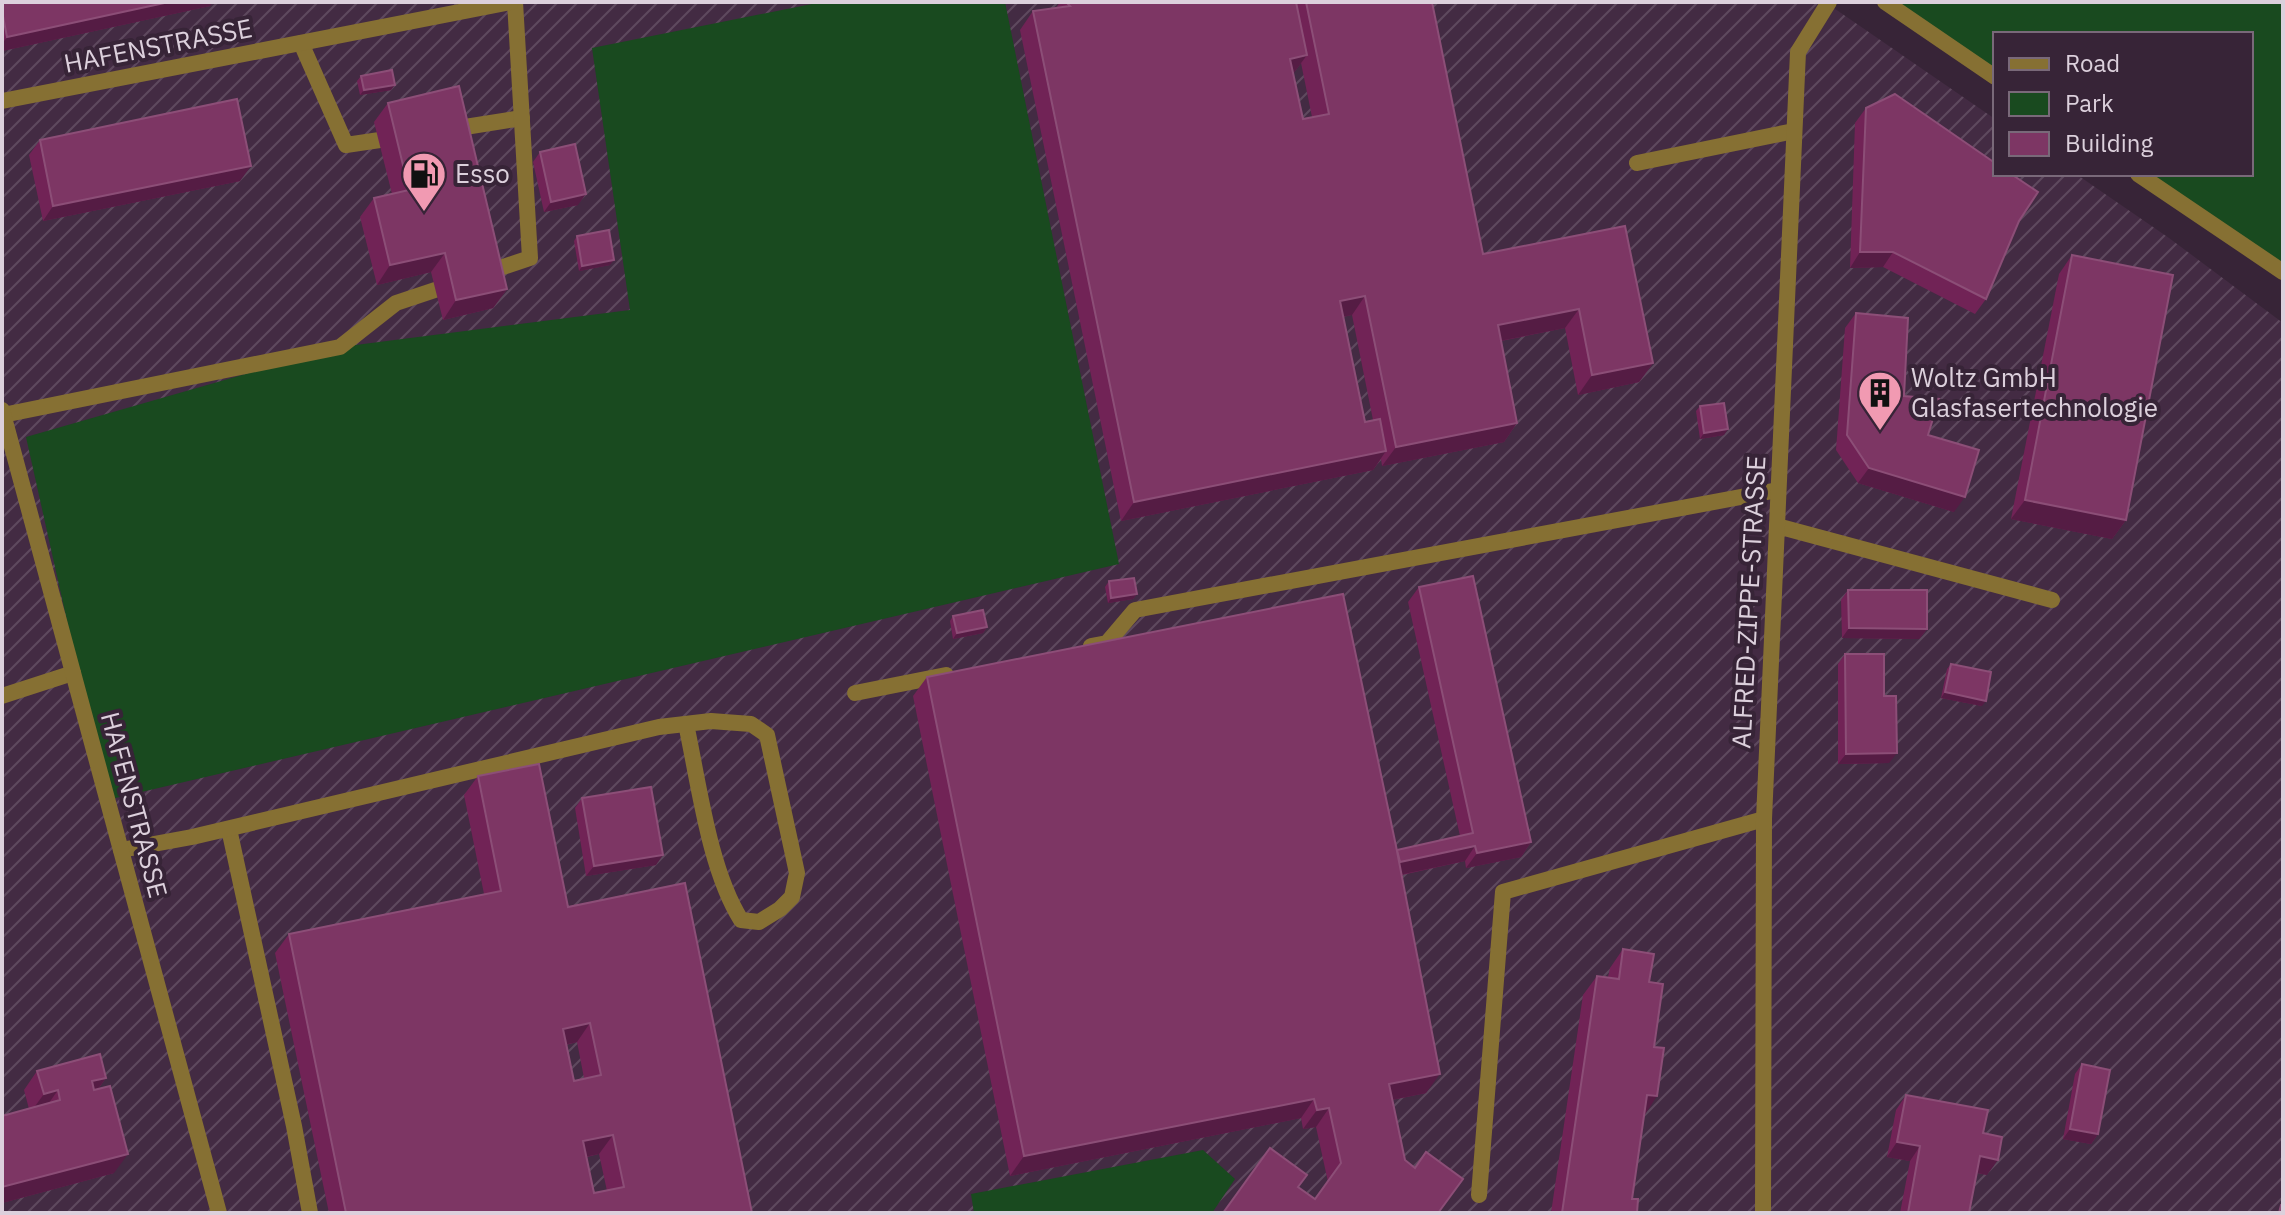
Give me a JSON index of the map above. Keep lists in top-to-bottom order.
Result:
{
  "streets": {
    "street": ["HAFENSTRASSE", "ALFRED-ZIPPE-STRASSE"]
  },
  "places": {
    "fuel station": ["Esso"],
    "building": ["Woltz GmbH Glasfasertechnologie"]
  },
  "legend": ["Road", "Park", "Building"]
}
